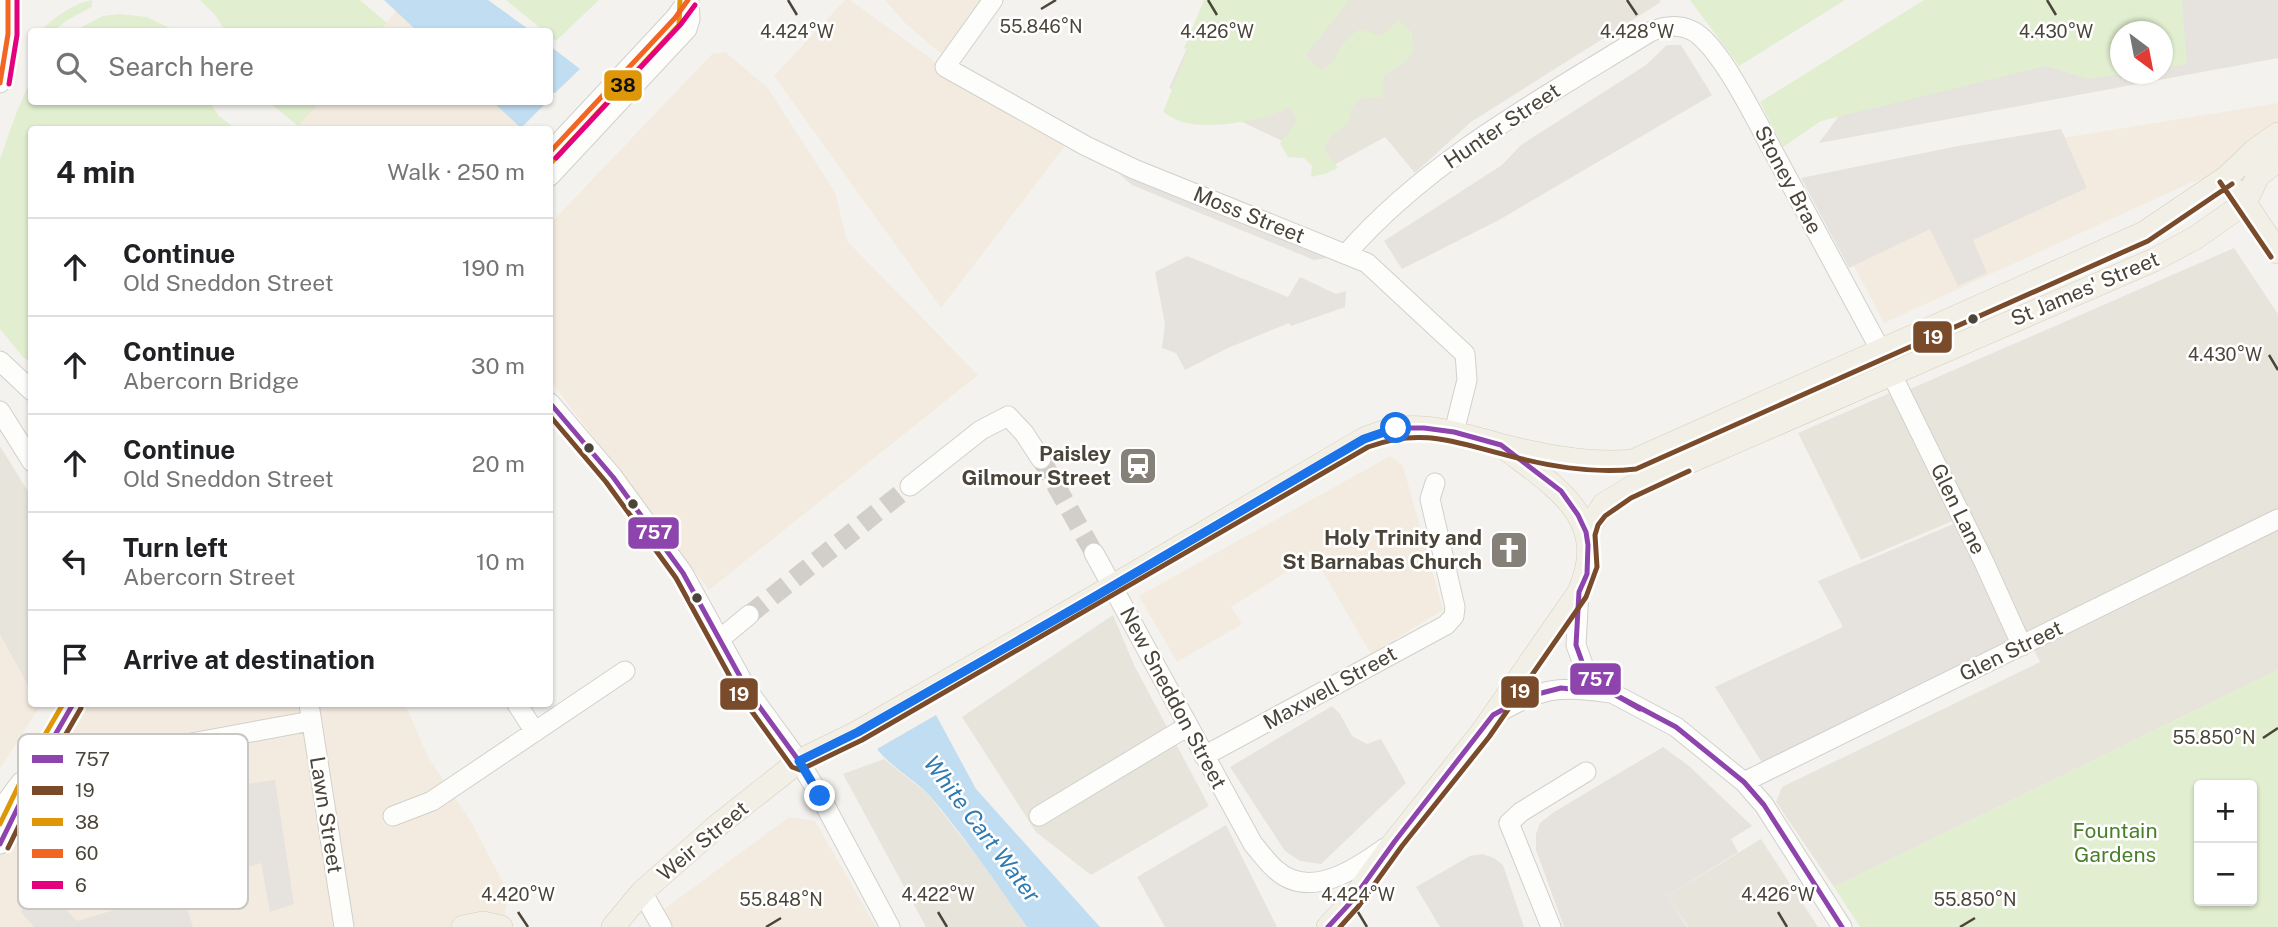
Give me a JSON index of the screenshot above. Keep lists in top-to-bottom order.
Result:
{
  "streets": {
    "main road": ["St James' Street", "Weir Street"],
    "street": [
      "Hunter Street",
      "Stoney Brae",
      "Moss Street",
      "Glen Lane",
      "Glen Street",
      "Maxwell Street",
      "New Sneddon Street",
      "Lawn Street"
    ]
  },
  "crossings": [
    ["Hunter Street", "Stoney Brae"],
    ["Hunter Street", "Moss Street"],
    ["Stoney Brae", "St James' Street"],
    ["Moss Street", "St James' Street"],
    ["St James' Street", "Glen Lane"],
    ["St James' Street", "New Sneddon Street"],
    ["St James' Street", "Weir Street"],
    ["Glen Lane", "Glen Street"],
    ["Maxwell Street", "New Sneddon Street"],
    ["New Sneddon Street", "Weir Street"]
  ],
  "water": ["White Cart Water"],
  "parks": ["Fountain Gardens"],
  "places": {
    "station": ["Paisley Gilmour Street"],
    "church": ["Holy Trinity and St Barnabas Church"]
  },
  "lines": [
    "transit line 38",
    "transit line 60",
    "transit line 6",
    "transit line 19",
    "transit line 757"
  ],
  "legend": [
    "757",
    "19",
    "38",
    "60",
    "6"
  ],
  "north": "bottom right",
  "page": {
    "search": "Search here",
    "heading": ["4 min", "Walk · 250 m"],
    "list": [
      ["Continue", "Old Sneddon Street", "190 m"],
      ["Continue", "Abercorn Bridge", "30 m"],
      ["Continue", "Old Sneddon Street", "20 m"],
      ["Turn left", "Abercorn Street", "10 m"],
      "Arrive at destination"
    ],
    "map_buttons": ["+", "−"]
  },
  "coordinates": [
    "55.846°N",
    "4.430°W",
    "4.424°W",
    "4.426°W",
    "4.428°W",
    "55.850°N",
    "4.420°W",
    "4.422°W",
    "55.848°N"
  ]
}
